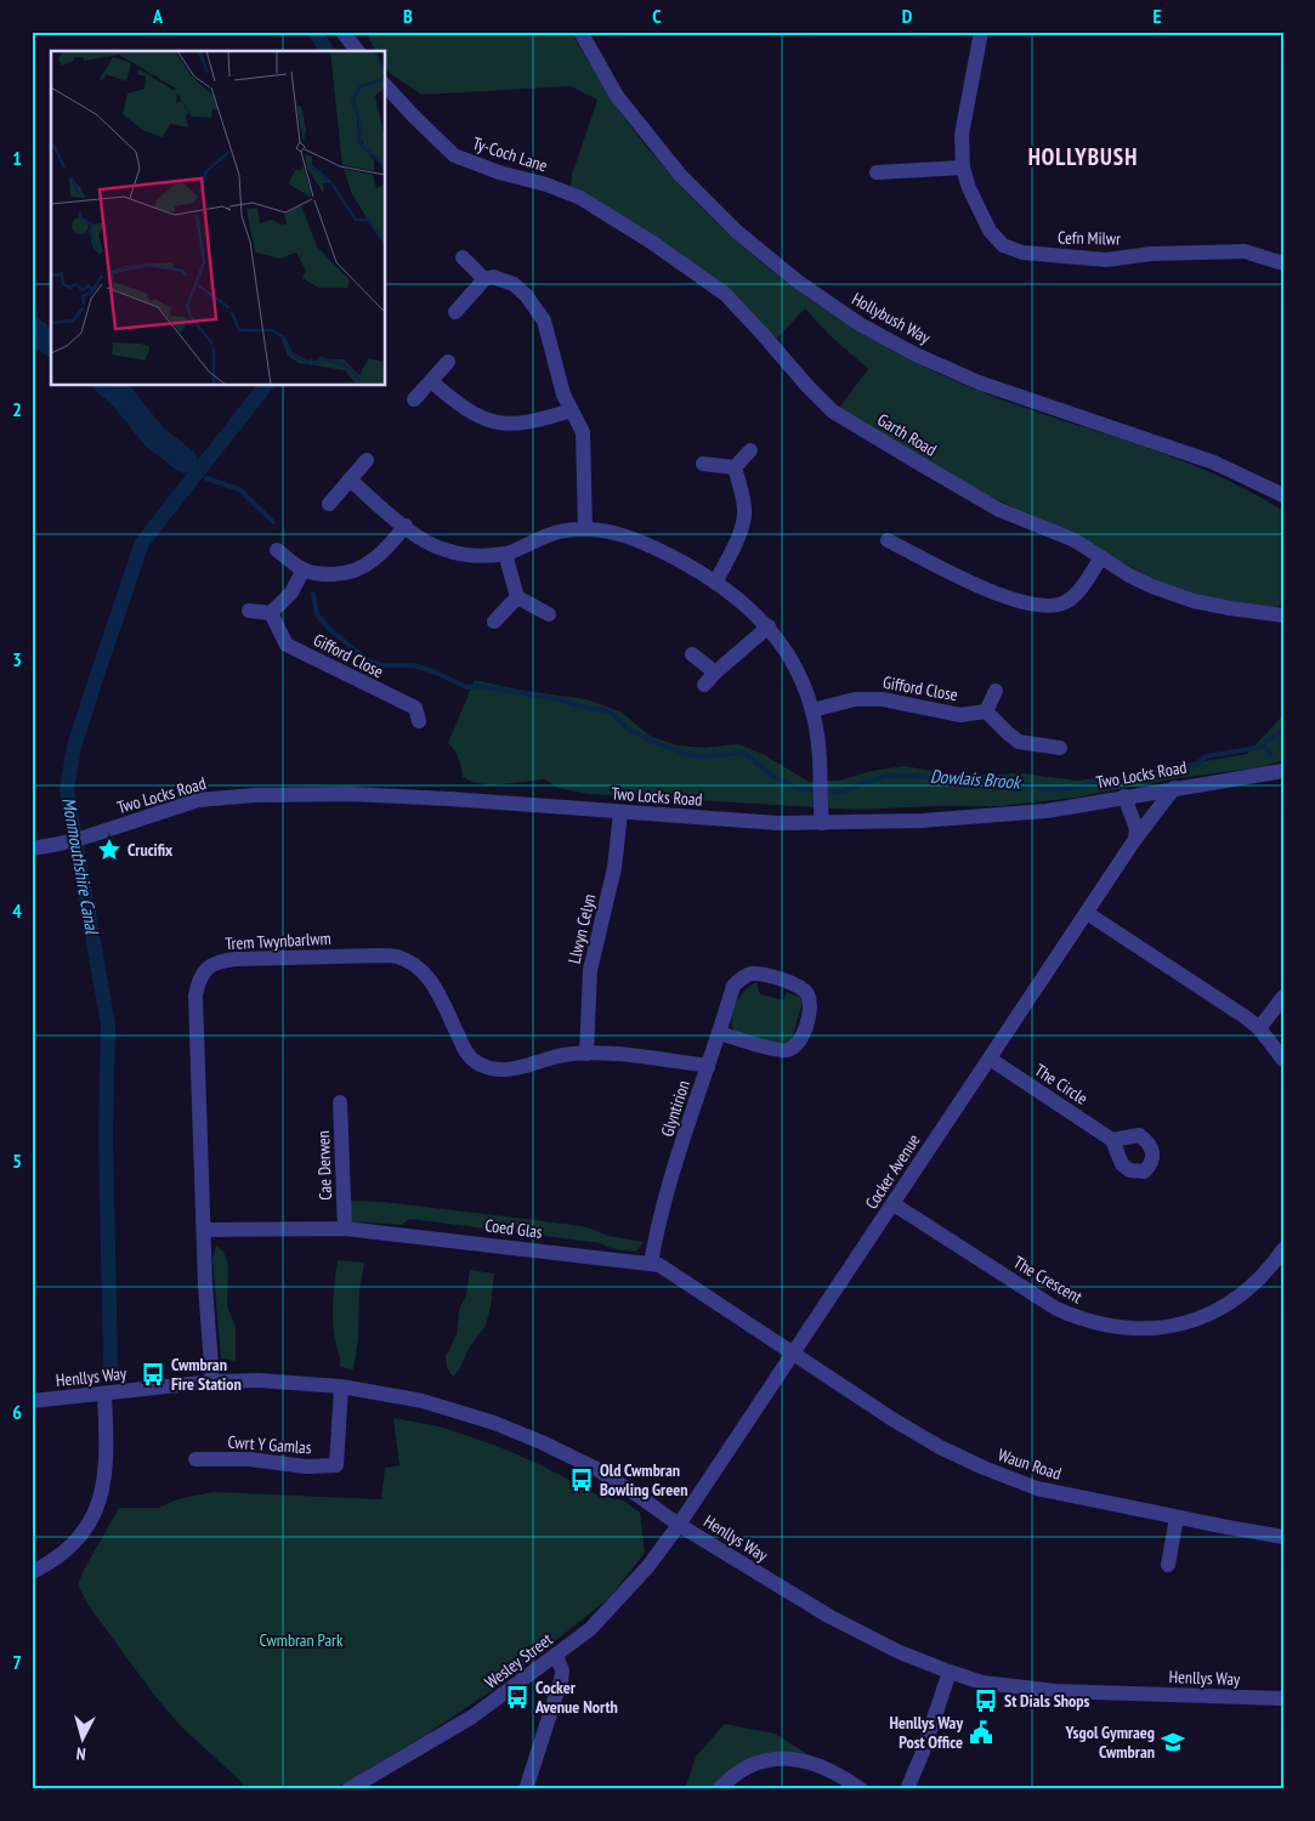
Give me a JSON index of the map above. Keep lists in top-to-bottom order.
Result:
{
  "streets": {
    "street": [
      "Ty-Coch Lane",
      "Cefn Milwr",
      "Hollybush Way",
      "Garth Road",
      "Gifford Close",
      "Two Locks Road",
      "Llwyn Celyn",
      "Trem Twynbarlwm",
      "The Circle",
      "Glyntirion",
      "Cae Derwen",
      "Cocker Avenue",
      "Coed Glas",
      "The Crescent",
      "Henllys Way",
      "Cwrt Y Gamlas",
      "Waun Road",
      "Wesley Street"
    ]
  },
  "crossings": [
    ["Ty-Coch Lane", "Garth Road"],
    ["Two Locks Road", "Llwyn Celyn"],
    ["Two Locks Road", "Cocker Avenue"],
    ["Llwyn Celyn", "Trem Twynbarlwm"],
    ["Trem Twynbarlwm", "Glyntirion"],
    ["Trem Twynbarlwm", "Coed Glas"],
    ["Trem Twynbarlwm", "Henllys Way"],
    ["The Circle", "Cocker Avenue"],
    ["Glyntirion", "Coed Glas"],
    ["Cae Derwen", "Coed Glas"],
    ["Cocker Avenue", "Coed Glas"],
    ["Cocker Avenue", "The Crescent"],
    ["Cocker Avenue", "Henllys Way"],
    ["Cocker Avenue", "Waun Road"],
    ["Cocker Avenue", "Wesley Street"],
    ["Coed Glas", "Waun Road"],
    ["Henllys Way", "Cwrt Y Gamlas"],
    ["Henllys Way", "Wesley Street"]
  ],
  "districts": ["HOLLYBUSH"],
  "water": ["Dowlais Brook", "Monmouthshire Canal"],
  "parks": ["Cwmbran Park"],
  "places": {
    "place": ["Crucifix"],
    "bus stop": [
      "Cwmbran Fire Station",
      "Old Cwmbran Bowling Green",
      "Cocker Avenue North",
      "St Dials Shops"
    ],
    "public building": ["Henllys Way Post Office"],
    "school or university": ["Ysgol Gymraeg Cwmbran"]
  },
  "north": "bottom",
  "grid": {
    "columns": [
      "A",
      "B",
      "C",
      "D",
      "E"
    ],
    "rows": [
      "1",
      "2",
      "3",
      "4",
      "5",
      "6",
      "7"
    ]
  }
}
